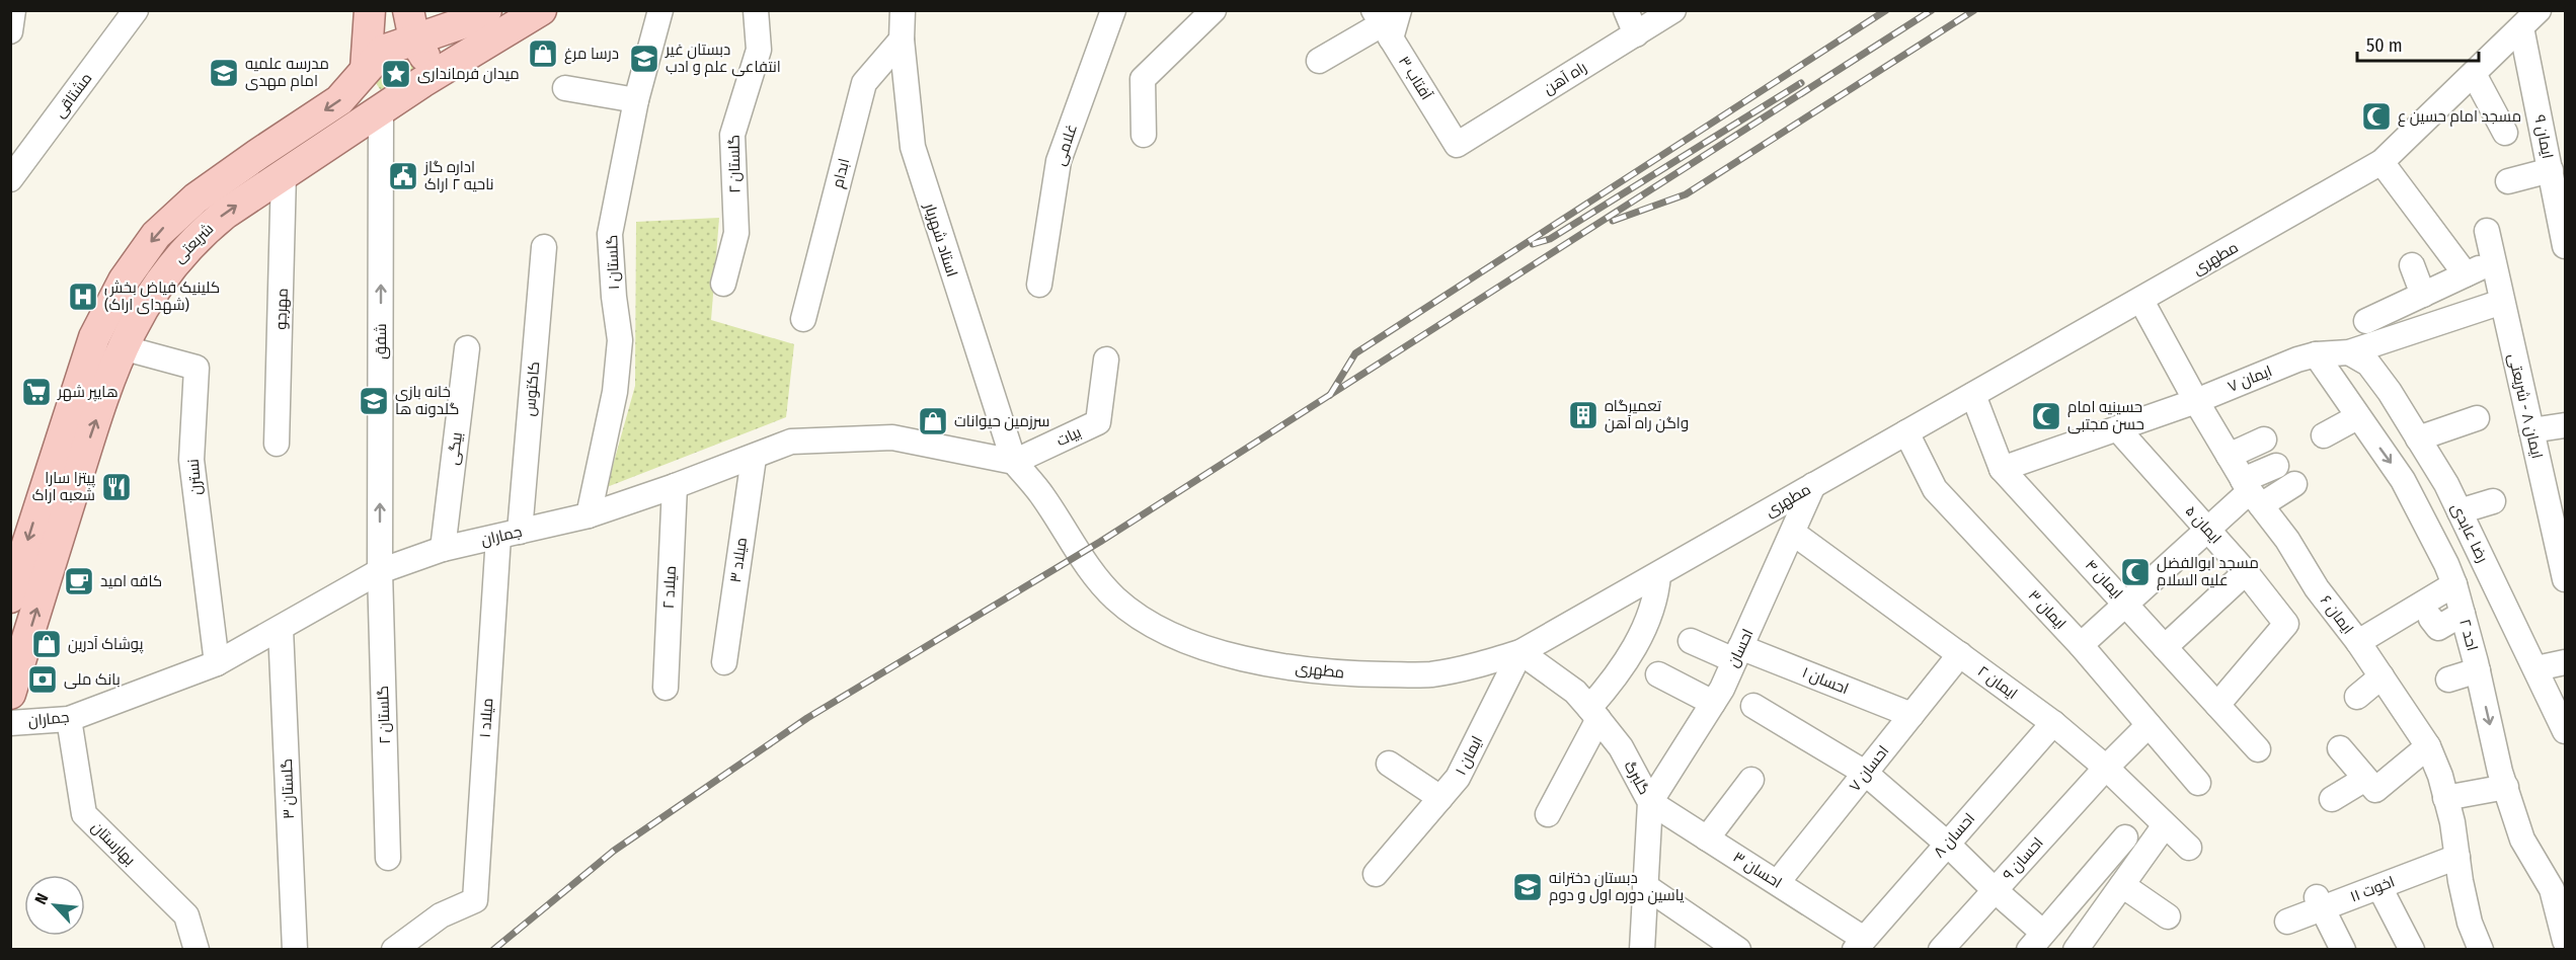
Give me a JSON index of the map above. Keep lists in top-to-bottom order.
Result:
{
  "streets": {
    "main road": ["شریعتی"],
    "street": [
      "آفتاب ۳",
      "راه آهن",
      "مشتاقی",
      "ایمان ۹",
      "غلامی",
      "گلستان ۲",
      "ابدام",
      "استاد شهریار",
      "مطهری",
      "گلستان ۱",
      "مهرجو",
      "شفق",
      "ایمان ۷",
      "کاکتوس",
      "ایمان ۸ - شریعتی",
      "بیات",
      "بیگی",
      "نسترن",
      "ایمان ۵",
      "رضا عابدی",
      "جماران",
      "میلاد ۳",
      "ایمان ۴",
      "میلاد ۲",
      "ایمان ۳",
      "ایمان ۶",
      "احد ۲",
      "احسان",
      "احسان ۱",
      "ایمان ۲",
      "میلاد ۱",
      "ایمان ۱",
      "احسان ۷",
      "گلبرگ",
      "گلستان ۳",
      "احسان ۸",
      "بهارستان",
      "احسان ۹",
      "احسان ۳",
      "اخوت ۱۱"
    ]
  },
  "crossings": [
    ["آفتاب ۳", "راه آهن"],
    ["ایمان ۹", "مطهری"],
    ["گلستان ۲", "شفق"],
    ["گلستان ۲", "جماران"],
    ["ابدام", "استاد شهریار"],
    ["استاد شهریار", "مطهری"],
    ["استاد شهریار", "بیات"],
    ["استاد شهریار", "جماران"],
    ["شریعتی", "مهرجو"],
    ["شریعتی", "شفق"],
    ["شریعتی", "نسترن"],
    ["مطهری", "بیات"],
    ["مطهری", "جماران"],
    ["مطهری", "ایمان ۴"],
    ["مطهری", "ایمان ۳"],
    ["مطهری", "ایمان ۶"],
    ["مطهری", "احسان"],
    ["مطهری", "ایمان ۱"],
    ["مطهری", "گلبرگ"],
    ["گلستان ۱", "جماران"],
    ["شفق", "جماران"],
    ["ایمان ۷", "ایمان ۸ - شریعتی"],
    ["ایمان ۷", "ایمان ۵"],
    ["ایمان ۷", "رضا عابدی"],
    ["ایمان ۷", "ایمان ۴"],
    ["ایمان ۷", "ایمان ۶"],
    ["ایمان ۷", "احد ۲"],
    ["کاکتوس", "جماران"],
    ["کاکتوس", "میلاد ۱"],
    ["بیات", "جماران"],
    ["بیگی", "جماران"],
    ["نسترن", "جماران"],
    ["ایمان ۵", "ایمان ۴"],
    ["جماران", "میلاد ۳"],
    ["جماران", "میلاد ۲"],
    ["جماران", "میلاد ۱"],
    ["جماران", "گلستان ۳"],
    ["جماران", "بهارستان"],
    ["ایمان ۳", "احسان ۹"],
    ["ایمان ۶", "اخوت ۱۱"],
    ["احسان", "احسان ۱"],
    ["احسان", "ایمان ۲"],
    ["احسان", "گلبرگ"],
    ["احسان", "احسان ۳"],
    ["احسان ۱", "احسان ۷"],
    ["ایمان ۲", "احسان ۷"],
    ["ایمان ۲", "احسان ۸"],
    ["ایمان ۲", "احسان ۹"],
    ["ایمان ۱", "گلبرگ"],
    ["احسان ۷", "احسان ۳"],
    ["گلبرگ", "احسان ۳"],
    ["احسان ۸", "احسان ۳"]
  ],
  "one_way": ["شفق", "احد ۲"],
  "places": {
    "shop": ["درسا مرغ", "سرزمین حیوانات", "پوشاک آدرین"],
    "school or university": [
      "دبستان غیر انتفاعی علم و ادب",
      "مدرسه علمیه امام مهدی",
      "خانه بازی گلدونه ها",
      "دبستان دخترانه یاسین دوره اول و دوم"
    ],
    "place": ["میدان فرمانداری"],
    "mosque": ["مسجد امام حسین ع", "حسینیه امام حسن مجتبی", "مسجد ابوالفضل علیه السلام"],
    "public building": ["اداره گاز ناحیه ۲ اراک"],
    "hospital": ["کلینیک فیاض بخش (شهدای اراک)"],
    "supermarket": ["هایپر شهر"],
    "building": ["تعمیرگاه واگن راه آهن"],
    "restaurant": ["پیتزا سارا شعبه اراک"],
    "cafe": ["کافه امید"],
    "bank": ["بانک ملی"]
  },
  "scale_bar": "50 m",
  "north": "top left"
}
